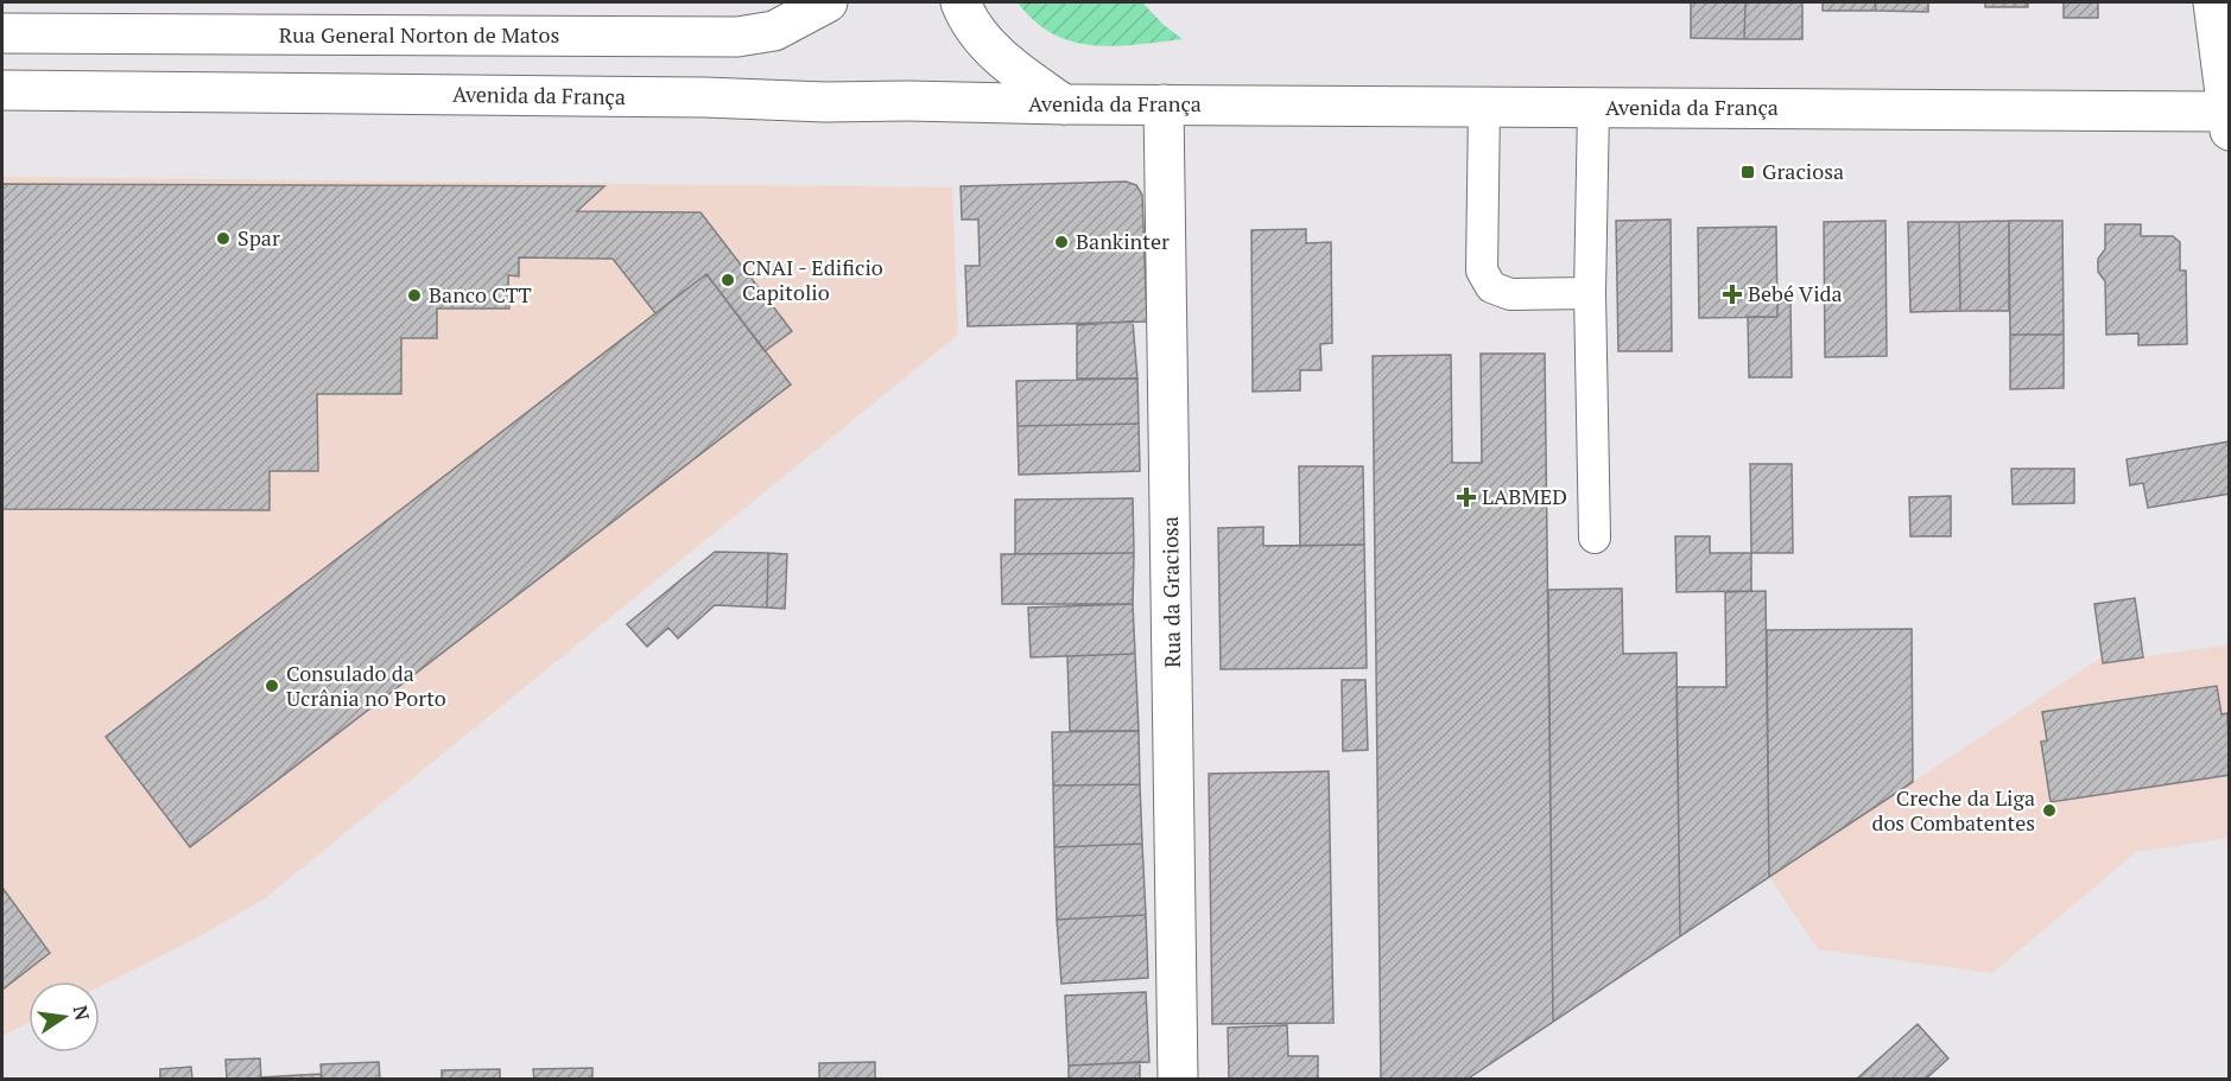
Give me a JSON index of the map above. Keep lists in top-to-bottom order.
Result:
{
  "streets": {
    "main road": ["Rua General Norton de Matos", "Avenida da França", "Rua da Graciosa"]
  },
  "crossings": [
    ["Avenida da França", "Rua da Graciosa"]
  ],
  "places": {
    "transit": ["Graciosa"],
    "other": [
      "Spar",
      "Bankinter",
      "CNAI - Edificio Capitolio",
      "Banco CTT",
      "Consulado da Ucrânia no Porto",
      "Creche da Liga dos Combatentes"
    ],
    "health": ["Bebé Vida", "LABMED"]
  },
  "north": "right"
}
